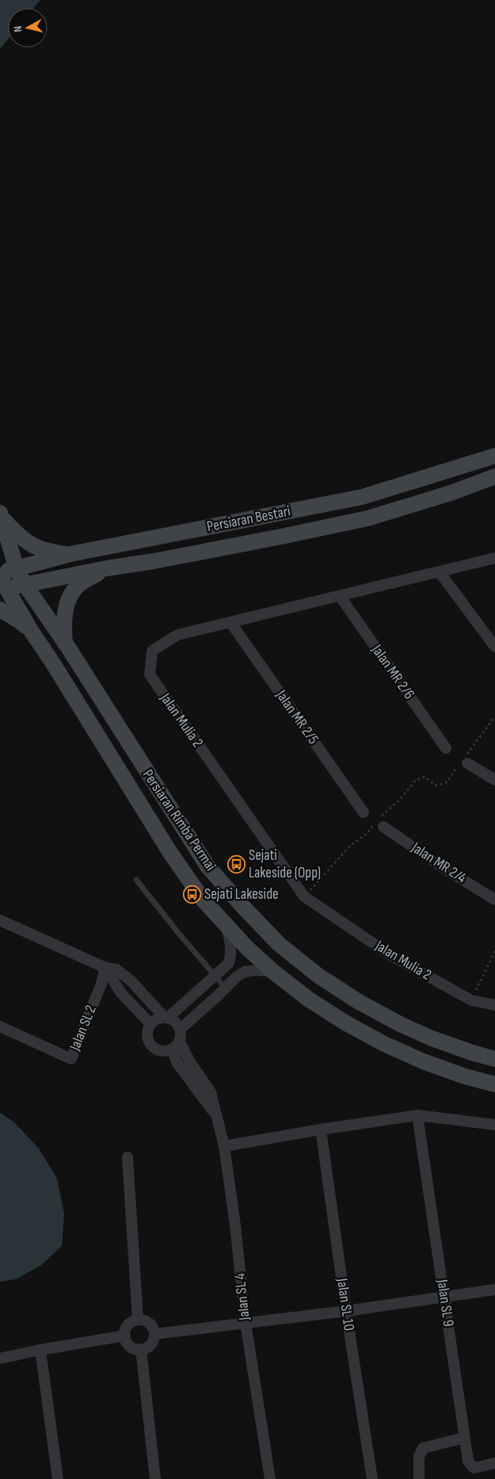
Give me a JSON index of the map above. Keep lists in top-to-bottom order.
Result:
{
  "streets": {
    "main road": ["Persiaran Bestari", "Persiaran Rimba Permai"],
    "street": [
      "Jalan MR 2/6",
      "Jalan MR 2/5",
      "Jalan Mulia 2",
      "Jalan MR 2/4",
      "Jalan SL 2",
      "Jalan SL 4",
      "Jalan SL 9",
      "Jalan SL 10"
    ]
  },
  "crossings": [
    ["Persiaran Bestari", "Persiaran Rimba Permai"],
    ["Jalan MR 2/6", "Jalan Mulia 2"],
    ["Jalan MR 2/5", "Jalan Mulia 2"]
  ],
  "places": {
    "bus stop": ["Sejati Lakeside (Opp)", "Sejati Lakeside"]
  },
  "north": "left"
}
